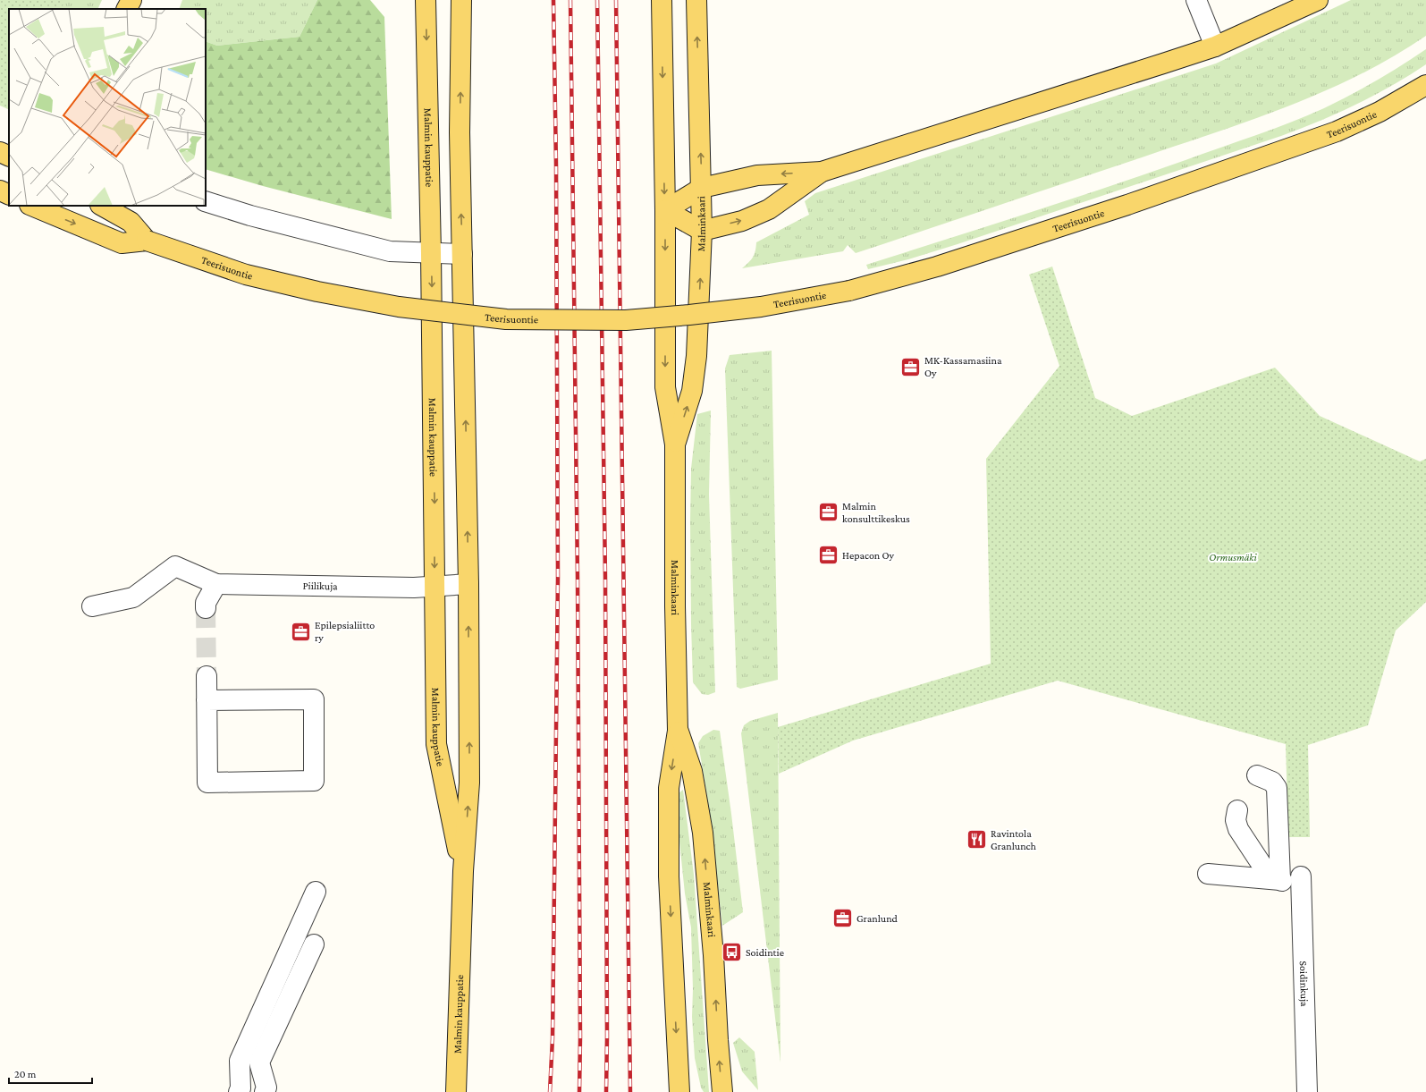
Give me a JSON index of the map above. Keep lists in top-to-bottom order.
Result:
{
  "streets": {
    "main road": ["Teerisuontie", "Malmin kauppatie", "Malminkaari"],
    "street": ["Piilikuja", "Soidinkuja"]
  },
  "crossings": [
    ["Malmin kauppatie", "Piilikuja"]
  ],
  "parks": ["Ormusmäki"],
  "places": {
    "office": [
      "MK-Kassamasiina Oy",
      "Malmin konsulttikeskus",
      "Hepacon Oy",
      "Epilepsialiitto ry",
      "Granlund"
    ],
    "restaurant": ["Ravintola Granlunch"],
    "bus stop": ["Soidintie"]
  },
  "scale_bar": "20 m"
}
